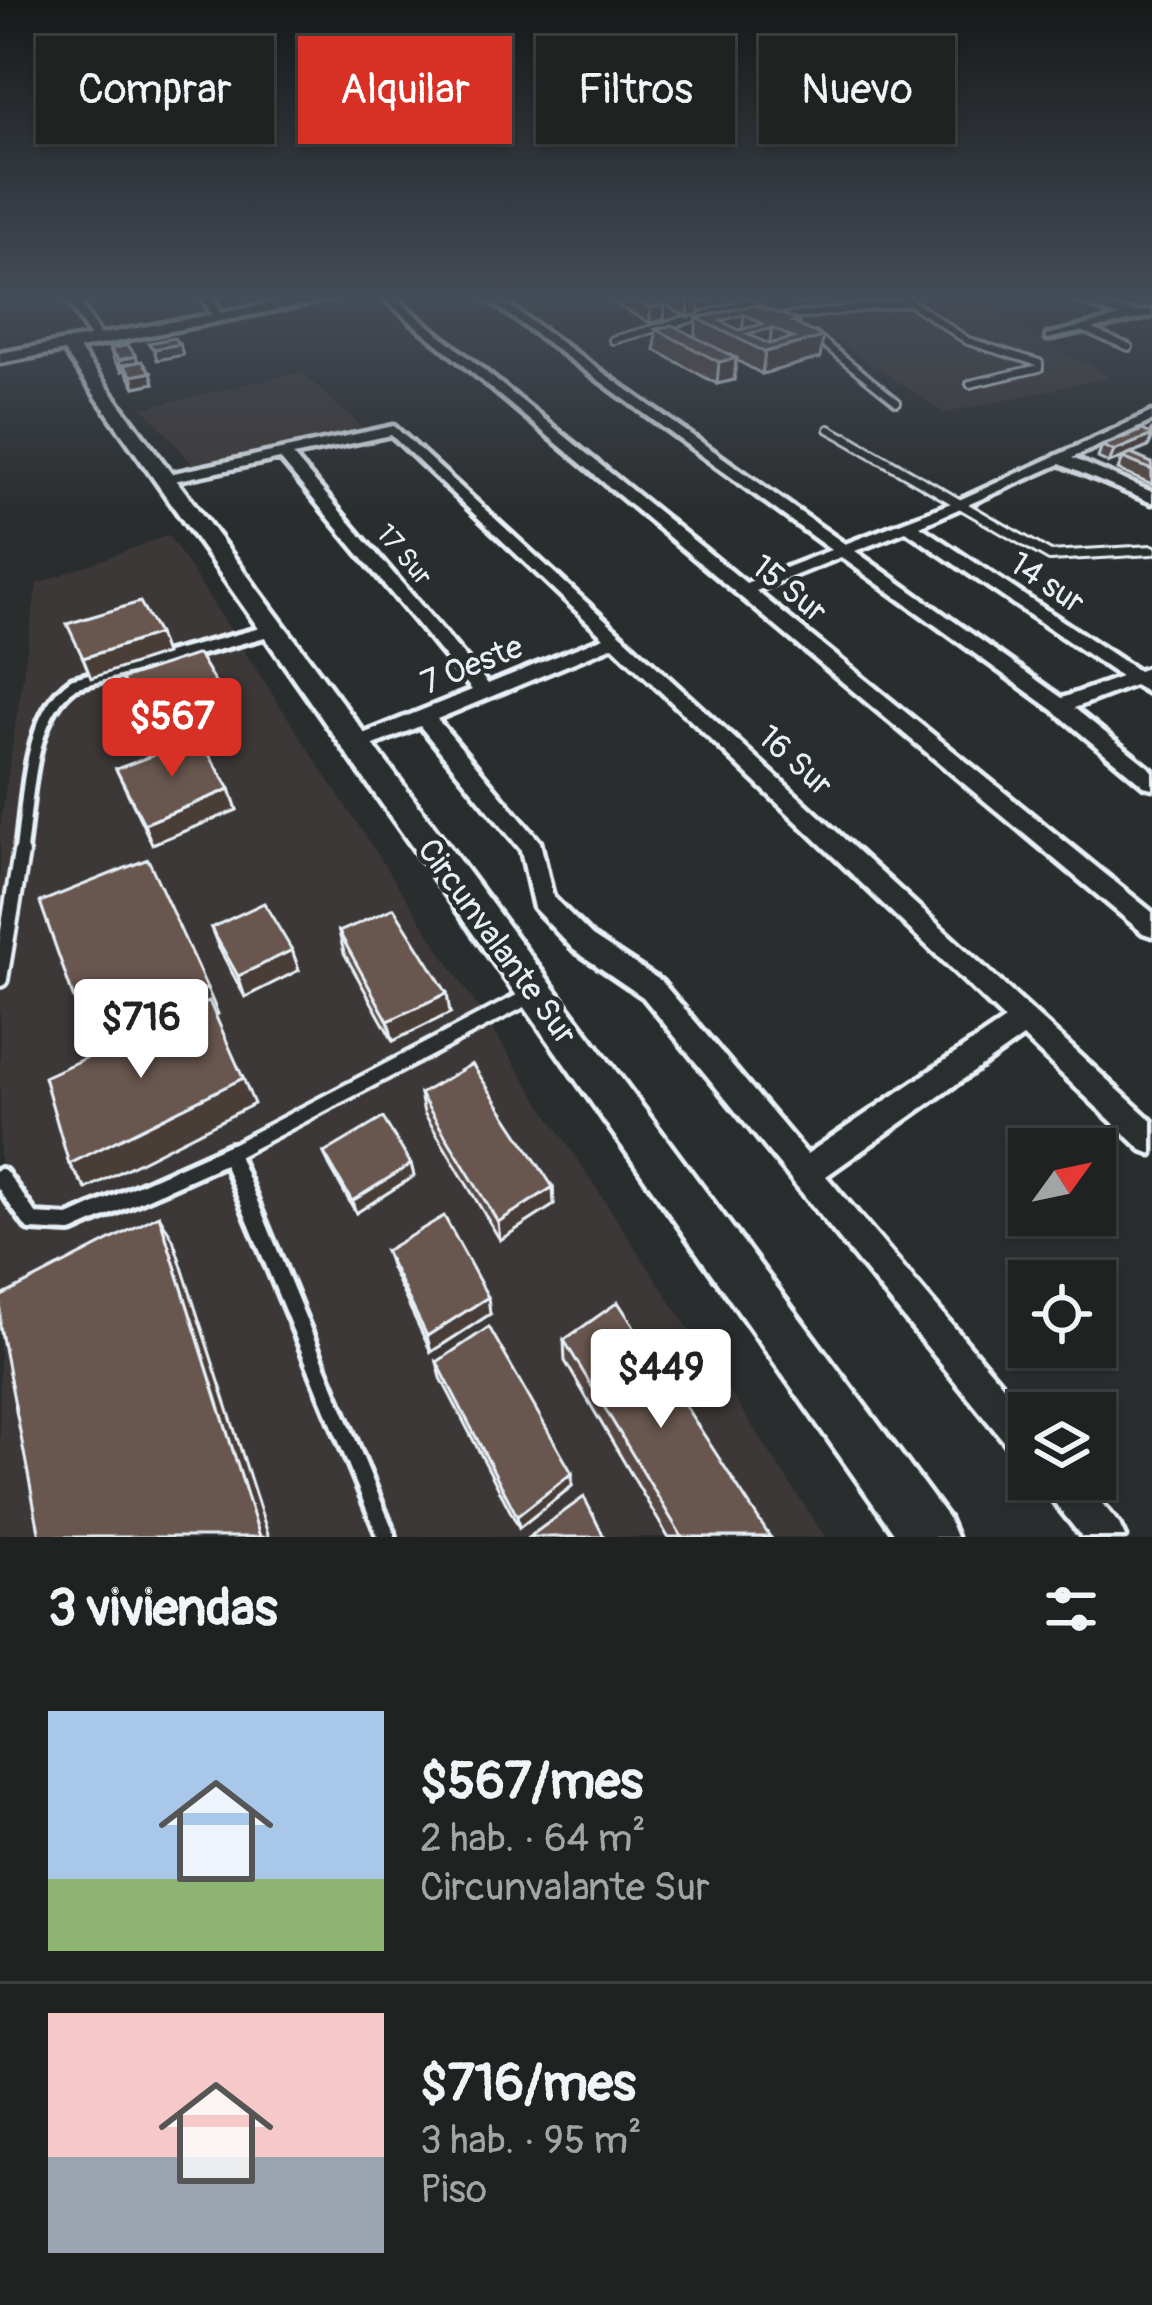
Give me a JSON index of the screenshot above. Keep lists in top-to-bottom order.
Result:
{
  "streets": {
    "main road": ["Circunvalante Sur"],
    "street": [
      "17 Sur",
      "14 sur",
      "15 Sur",
      "7 Oeste",
      "16 Sur"
    ]
  },
  "crossings": [
    ["17 Sur", "7 Oeste"],
    ["17 Sur", "16 Sur"],
    ["7 Oeste", "16 Sur"],
    ["7 Oeste", "Circunvalante Sur"]
  ],
  "north": "top right",
  "page": {
    "chip": [
      "Comprar",
      "Alquilar",
      "Filtros",
      "Nuevo"
    ],
    "price": ["$567", "$716", "$449"],
    "heading": "3 viviendas",
    "list": [
      {
        "name": "$567/mes",
        "note": "2 hab. · 64 m² · Circunvalante Sur"
      },
      {
        "name": "$716/mes",
        "note": "3 hab. · 95 m² · Piso"
      }
    ]
  }
}
